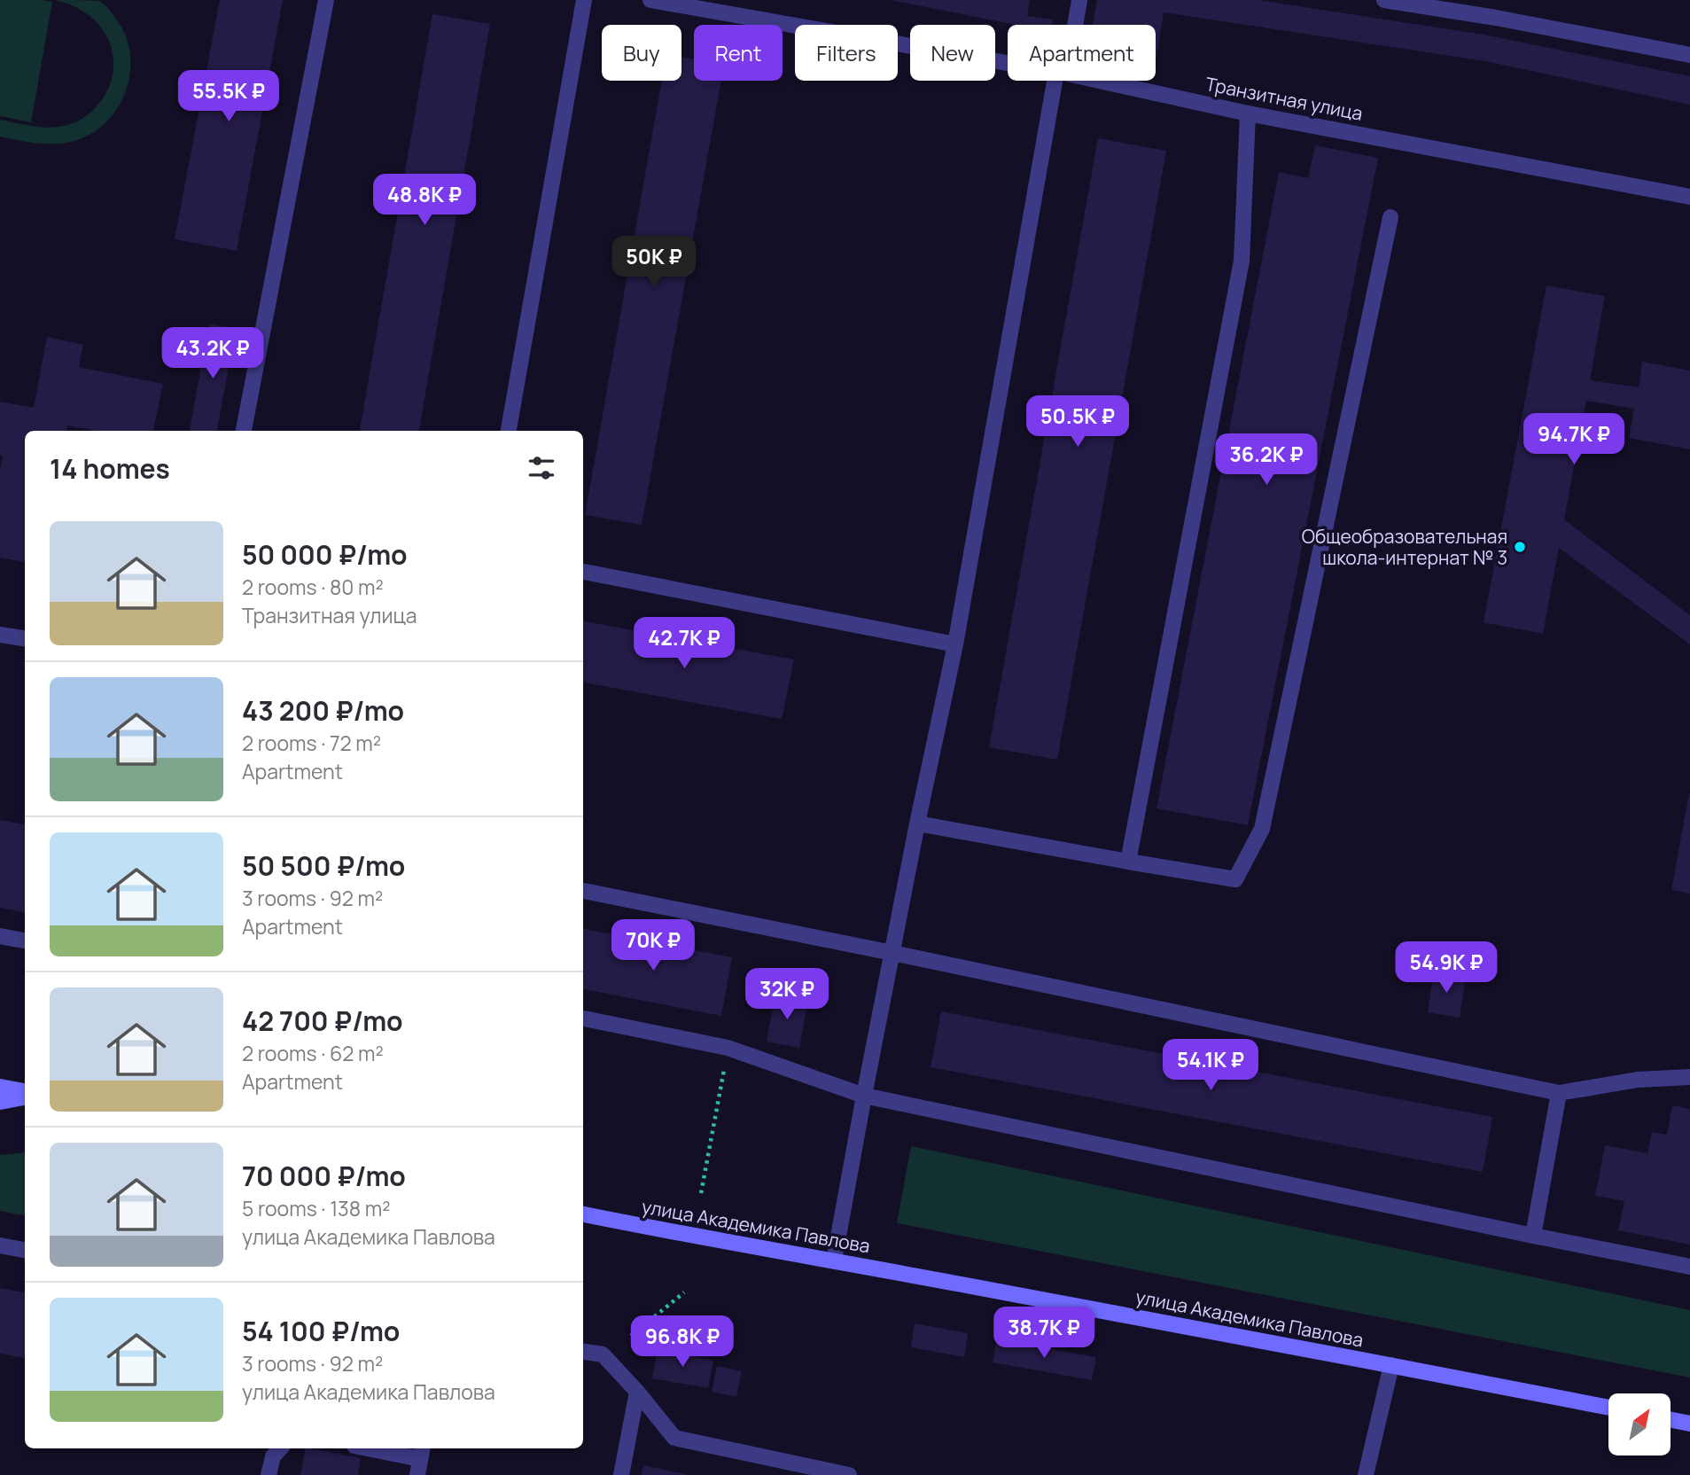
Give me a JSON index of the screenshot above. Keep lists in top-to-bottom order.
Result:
{
  "streets": {
    "main road": ["улица Академика Павлова"],
    "street": ["Транзитная улица"]
  },
  "places": ["Общеобразовательная школа-интернат № 3"],
  "north": "top right",
  "page": {
    "chip": [
      "Buy",
      "Rent",
      "Filters",
      "New",
      "Apartment"
    ],
    "price": [
      "55.5K ₽",
      "48.8K ₽",
      "50K ₽",
      "43.2K ₽",
      "50.5K ₽",
      "94.7K ₽",
      "36.2K ₽",
      "42.7K ₽",
      "70K ₽",
      "54.9K ₽",
      "32K ₽",
      "54.1K ₽",
      "38.7K ₽",
      "96.8K ₽"
    ],
    "heading": "14 homes",
    "list": [
      {
        "name": "50 000 ₽/mo",
        "note": "2 rooms · 80 m² · Транзитная улица"
      },
      {
        "name": "43 200 ₽/mo",
        "note": "2 rooms · 72 m² · Apartment"
      },
      {
        "name": "50 500 ₽/mo",
        "note": "3 rooms · 92 m² · Apartment"
      },
      {
        "name": "42 700 ₽/mo",
        "note": "2 rooms · 62 m² · Apartment"
      },
      {
        "name": "70 000 ₽/mo",
        "note": "5 rooms · 138 m² · улица Академика Павлова"
      },
      {
        "name": "54 100 ₽/mo",
        "note": "3 rooms · 92 m² · улица Академика Павлова"
      }
    ]
  }
}
